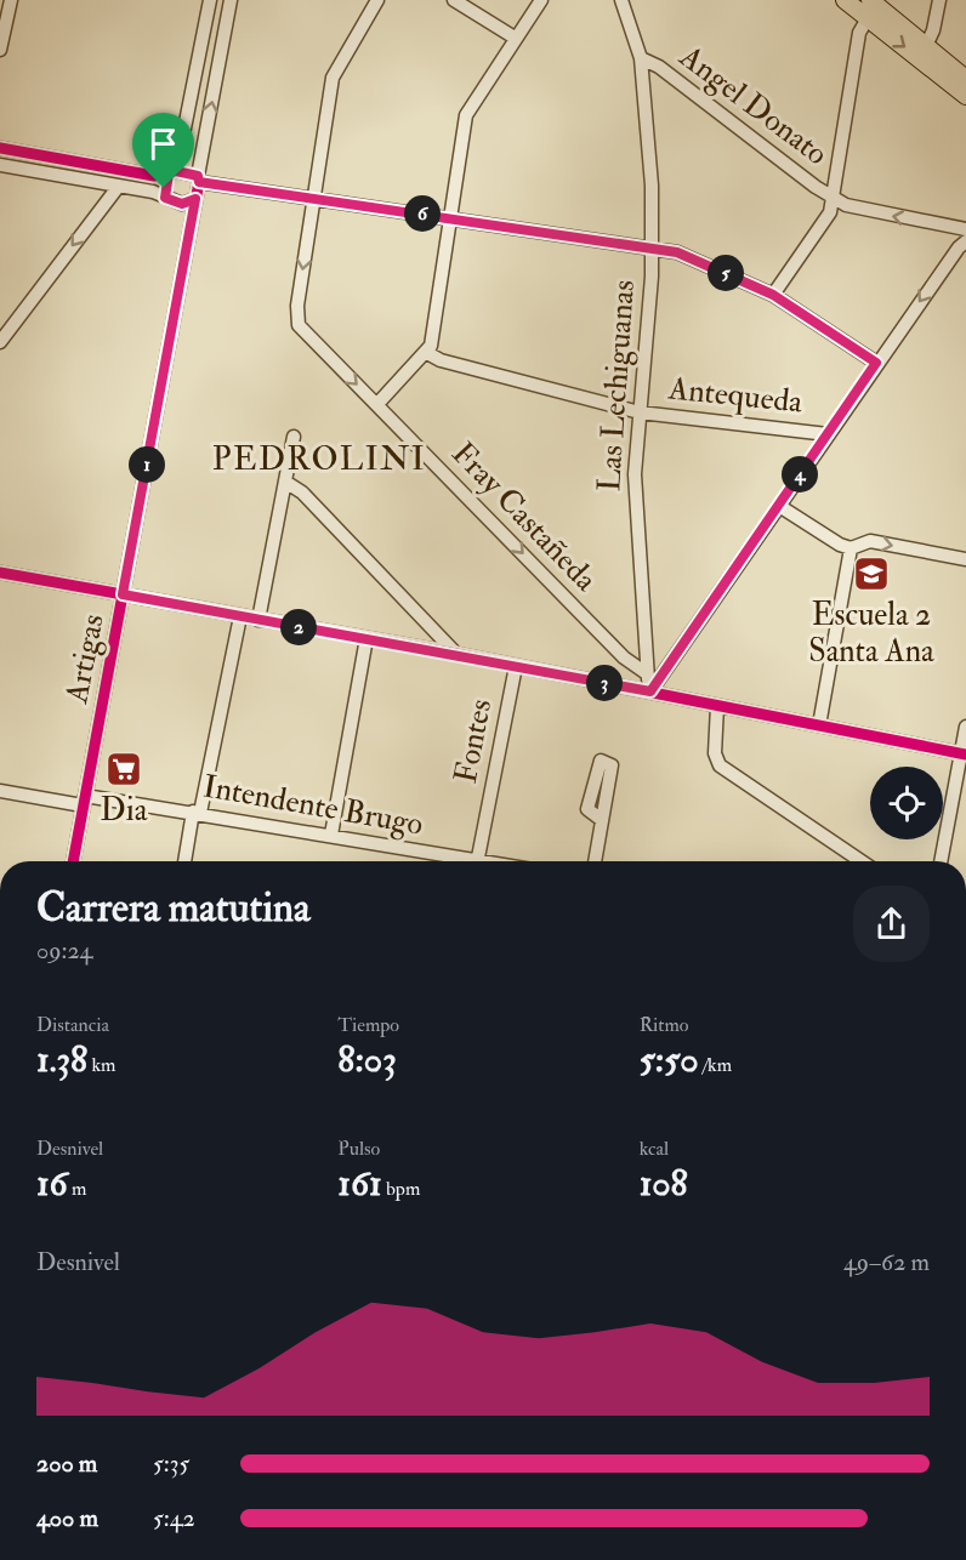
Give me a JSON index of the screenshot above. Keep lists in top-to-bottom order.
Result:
{
  "streets": {
    "street": [
      "Angel Donato",
      "Las Lechiguanas",
      "Antequeda",
      "Fray Castañeda",
      "Artigas",
      "Fontes",
      "Intendente Brugo"
    ]
  },
  "crossings": [
    ["Angel Donato", "Las Lechiguanas"],
    ["Las Lechiguanas", "Antequeda"],
    ["Las Lechiguanas", "Fray Castañeda"],
    ["Artigas", "Intendente Brugo"]
  ],
  "one_way": ["Angel Donato", "Fray Castañeda"],
  "districts": ["PEDROLINI"],
  "places": {
    "school or university": ["Escuela 2 Santa Ana"],
    "supermarket": ["Dia"]
  },
  "page": {
    "pins": [
      "6",
      "5",
      "1",
      "4",
      "2",
      "3"
    ],
    "heading": ["Carrera matutina", "09:24"],
    "stats": [
      ["Distancia", "1.38 km"],
      ["Tiempo", "8:03"],
      ["Ritmo", "5:50 /km"],
      ["Desnivel", "16 m"],
      ["Pulso", "161 bpm"],
      ["kcal", "108"]
    ],
    "chart": ["Desnivel", "49–62 m"],
    "list": [
      {
        "name": "200 m",
        "note": "5:35"
      },
      {
        "name": "400 m",
        "note": "5:42"
      }
    ]
  }
}
